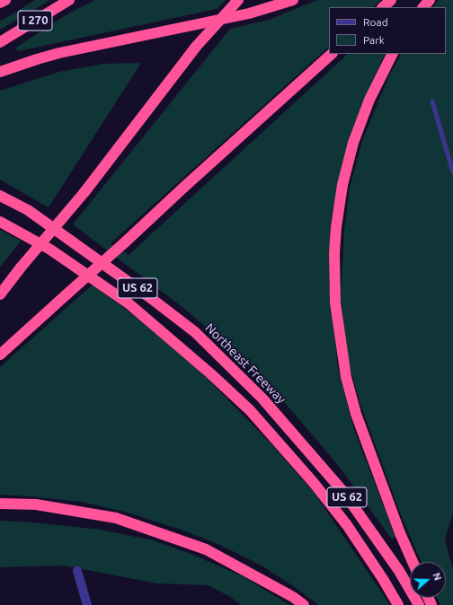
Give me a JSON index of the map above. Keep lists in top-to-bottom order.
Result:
{
  "streets": {
    "highway": ["I 270", "US 62", "Northeast Freeway"]
  },
  "legend": ["Road", "Park"],
  "north": "right"
}
